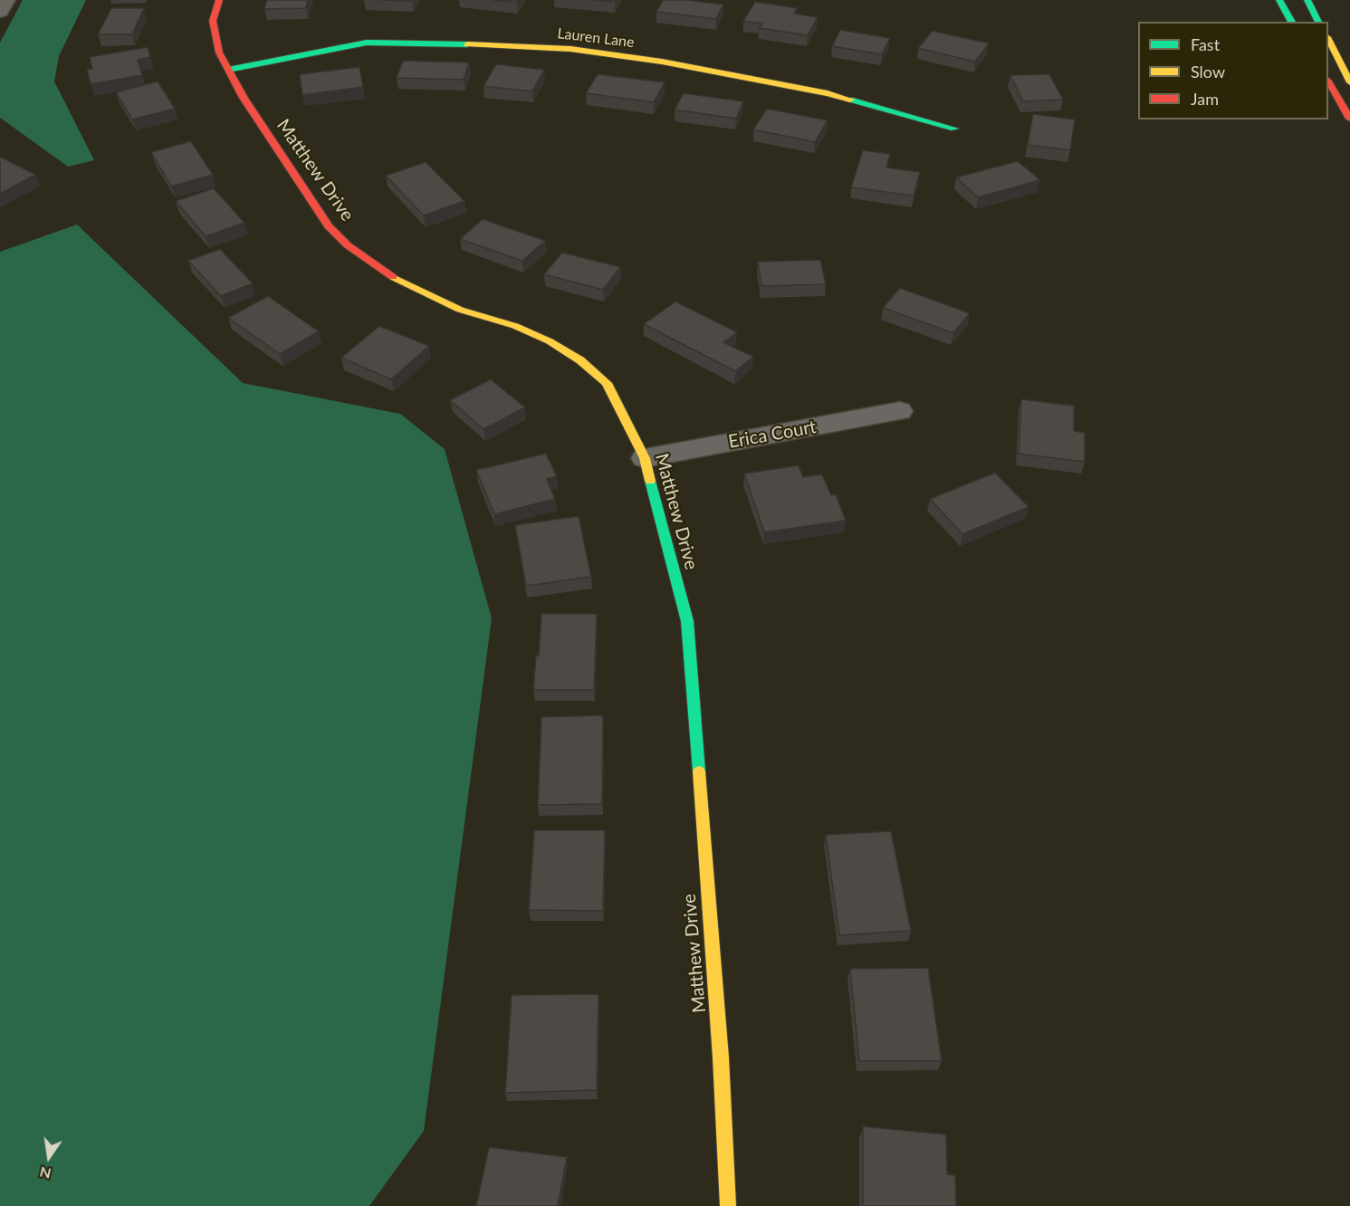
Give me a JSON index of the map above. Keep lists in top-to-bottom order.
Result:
{
  "streets": {
    "main road": ["Lauren Lane", "Matthew Drive"],
    "street": ["Erica Court"]
  },
  "crossings": [
    ["Lauren Lane", "Matthew Drive"],
    ["Matthew Drive", "Erica Court"]
  ],
  "legend": ["Fast", "Slow", "Jam"],
  "north": "bottom"
}
